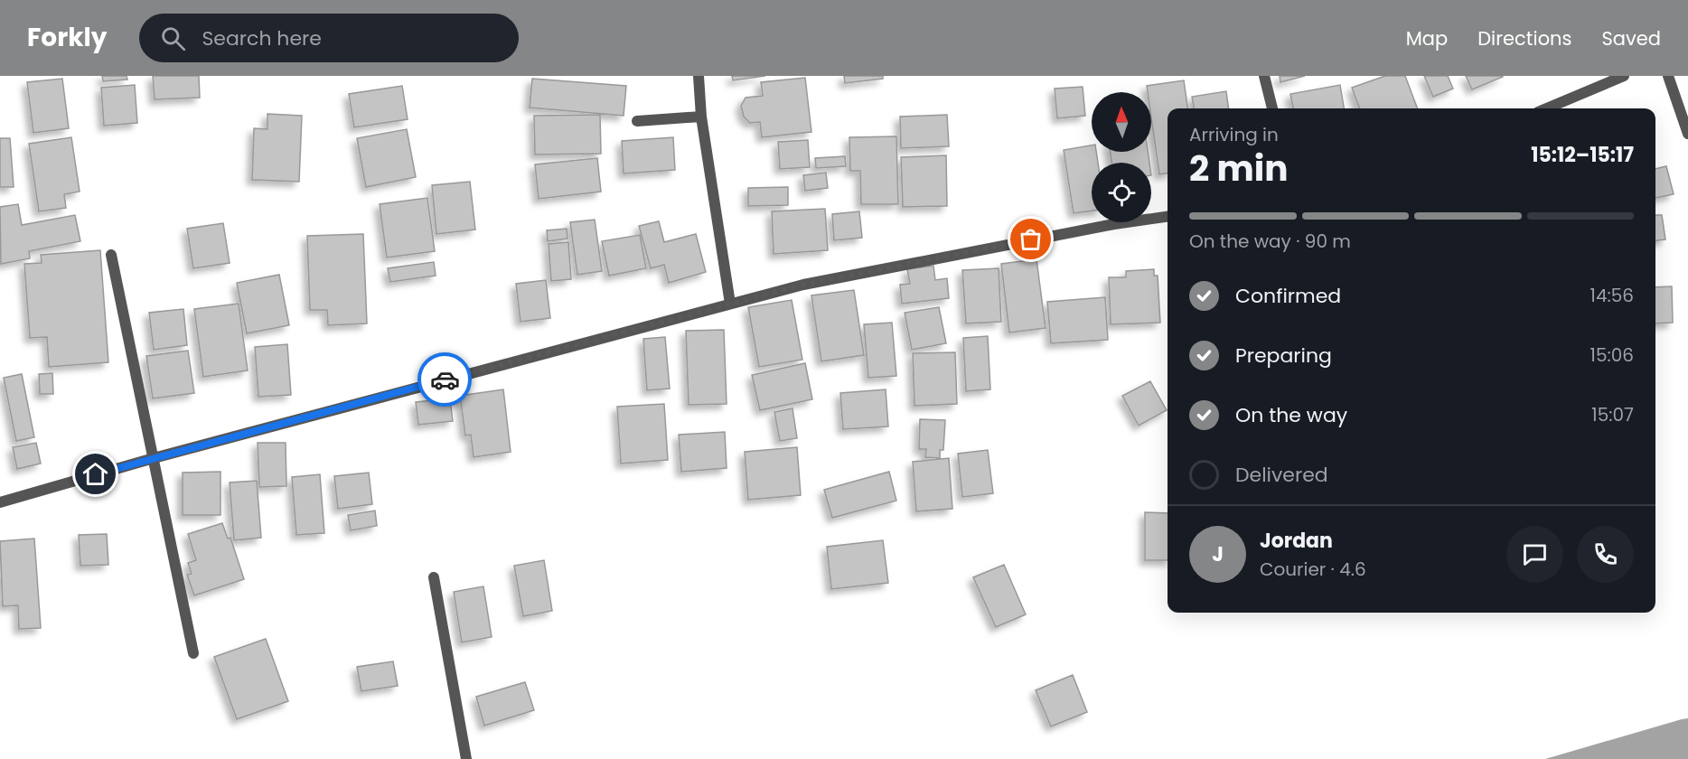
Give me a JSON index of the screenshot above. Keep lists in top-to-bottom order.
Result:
{
  "north": "top",
  "page": {
    "header": "Forkly",
    "search": "Search here",
    "nav": ["Map", "Directions", "Saved"],
    "heading": ["2 min", "Arriving in", "15:12–15:17"],
    "panel": ["Jordan", "Courier · 4.6"],
    "bar": "On the way · 90 m",
    "list": [
      ["Confirmed", "14:56"],
      ["Preparing", "15:06"],
      ["On the way", "15:07"],
      "Delivered"
    ],
    "round": "J"
  }
}
